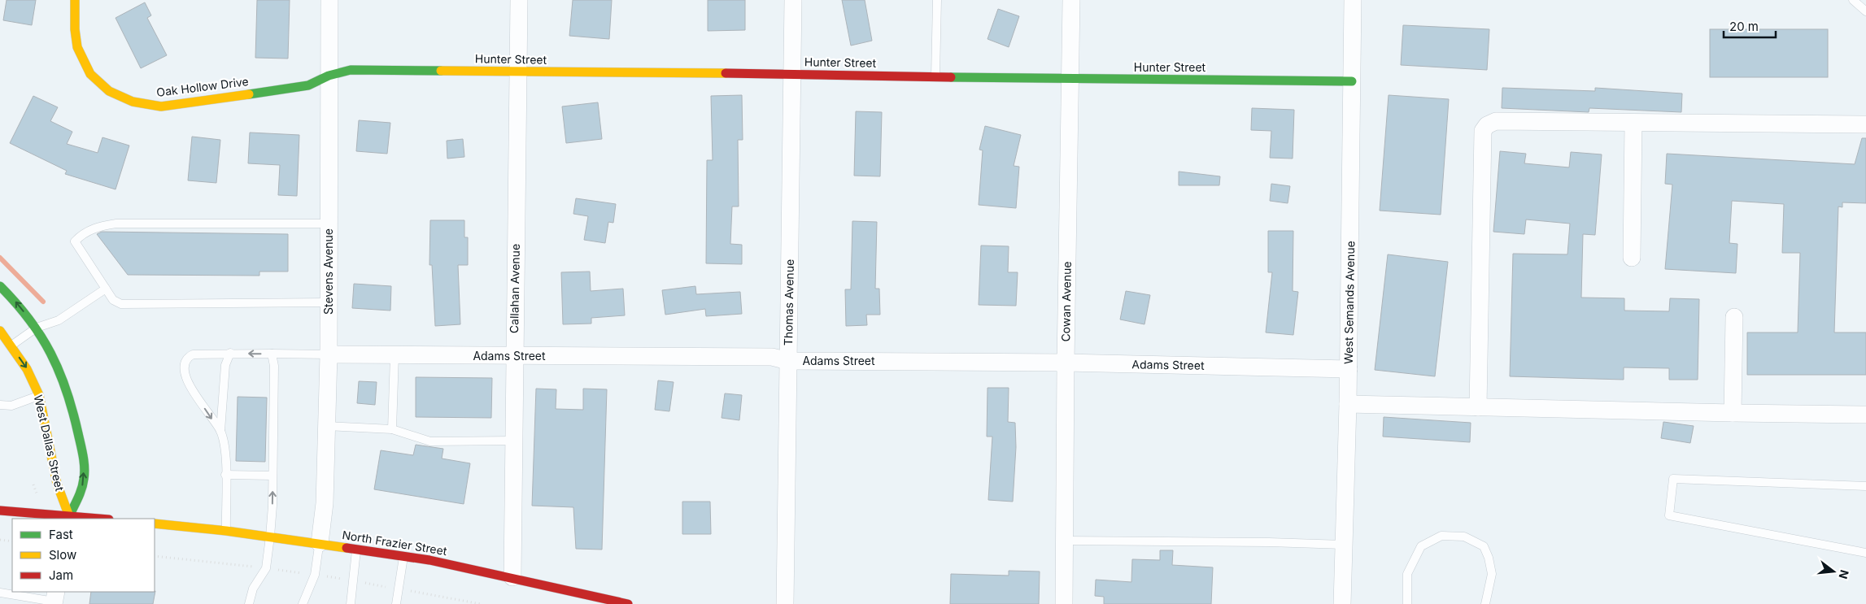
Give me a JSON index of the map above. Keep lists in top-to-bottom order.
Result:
{
  "streets": {
    "street": [
      "Hunter Street",
      "Oak Hollow Drive",
      "Stevens Avenue",
      "Callahan Avenue",
      "Cowan Avenue",
      "Thomas Avenue",
      "West Semands Avenue",
      "Adams Street",
      "West Dallas Street",
      "North Frazier Street"
    ]
  },
  "crossings": [
    ["Hunter Street", "Oak Hollow Drive"],
    ["Hunter Street", "Stevens Avenue"],
    ["Hunter Street", "Callahan Avenue"],
    ["Hunter Street", "Cowan Avenue"],
    ["Hunter Street", "Thomas Avenue"],
    ["Hunter Street", "West Semands Avenue"],
    ["Oak Hollow Drive", "Stevens Avenue"],
    ["Stevens Avenue", "Adams Street"],
    ["Stevens Avenue", "North Frazier Street"],
    ["Callahan Avenue", "Adams Street"],
    ["Callahan Avenue", "North Frazier Street"],
    ["Cowan Avenue", "Adams Street"],
    ["Thomas Avenue", "Adams Street"],
    ["West Semands Avenue", "Adams Street"]
  ],
  "legend": ["Fast", "Slow", "Jam"],
  "scale_bar": "20 m",
  "north": "right"
}
